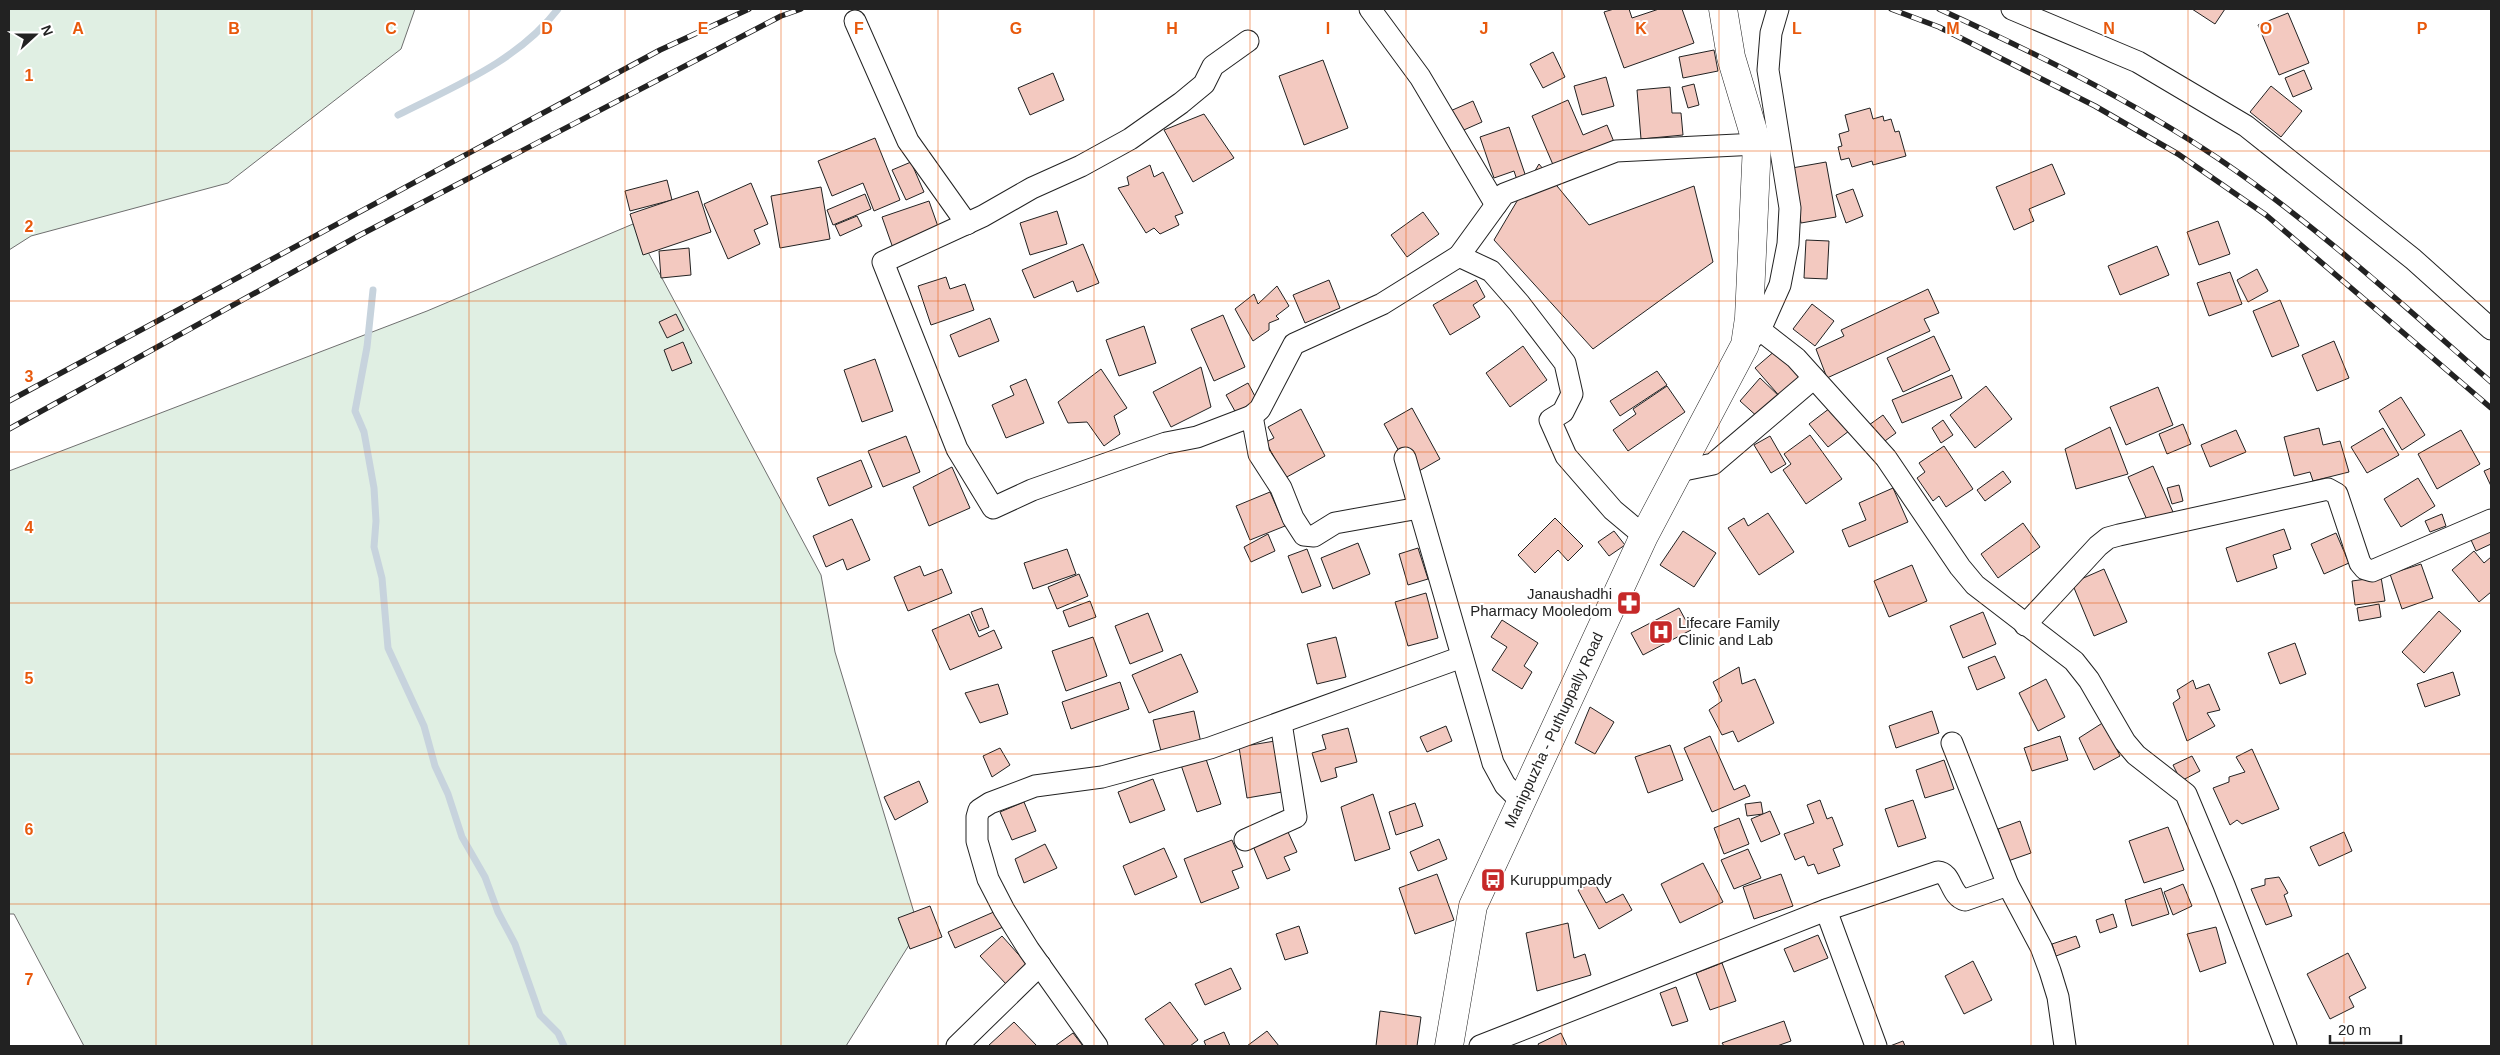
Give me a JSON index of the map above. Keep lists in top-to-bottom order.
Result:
{
  "streets": {
    "main road": ["Manippuzha - Puthuppally Road"]
  },
  "places": {
    "pharmacy": ["Janaushadhi Pharmacy Mooledom"],
    "hospital": ["Lifecare Family Clinic and Lab"],
    "bus stop": ["Kuruppumpady"]
  },
  "scale_bar": "20 m",
  "north": "right",
  "grid": {
    "columns": [
      "A",
      "B",
      "C",
      "D",
      "E",
      "F",
      "G",
      "H",
      "I",
      "J",
      "K",
      "L",
      "M",
      "N",
      "O",
      "P"
    ],
    "rows": [
      "1",
      "2",
      "3",
      "4",
      "5",
      "6",
      "7"
    ]
  }
}
